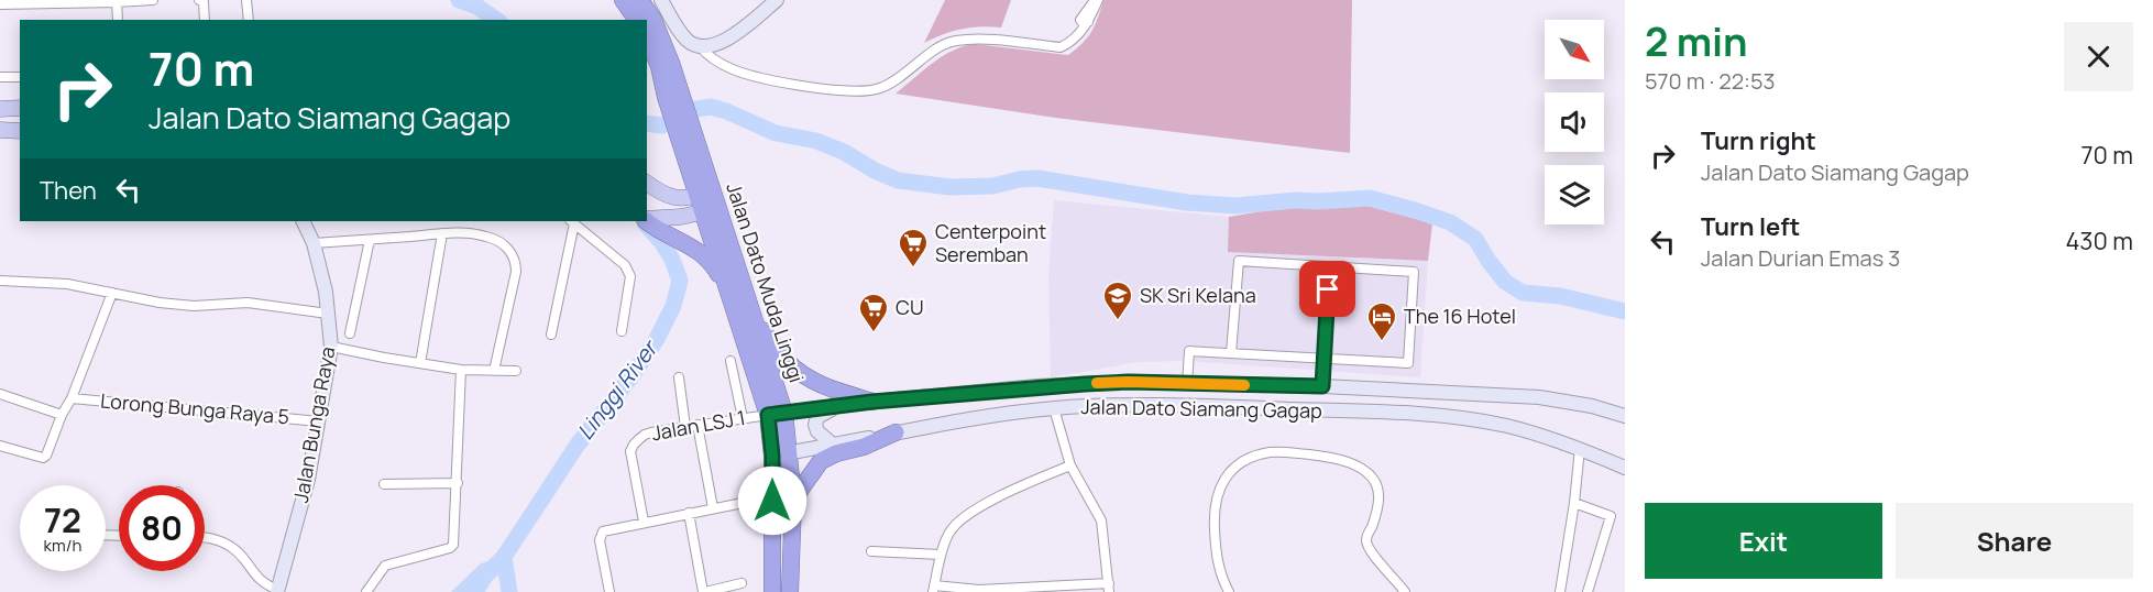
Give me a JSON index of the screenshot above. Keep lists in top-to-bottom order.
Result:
{
  "streets": {
    "highway": ["Jalan Dato Muda Linggi"],
    "main road": ["Jalan Dato Siamang Gagap", "Jalan Bunga Raya"],
    "street": ["Lorong Bunga Raya 5", "Jalan LSJ 1"]
  },
  "crossings": [
    ["Jalan Dato Muda Linggi", "Jalan Dato Siamang Gagap"],
    ["Jalan Dato Muda Linggi", "Jalan LSJ 1"],
    ["Lorong Bunga Raya 5", "Jalan Bunga Raya"],
    ["Jalan Dato Siamang Gagap", "Jalan LSJ 1"]
  ],
  "water": ["Linggi River"],
  "places": {
    "supermarket": ["Centerpoint Seremban", "CU"],
    "school or university": ["SK Sri Kelana"],
    "hotel": ["The 16 Hotel"]
  },
  "north": "bottom right",
  "page": {
    "heading": ["2 min", "570 m · 22:53"],
    "turn": ["70 m", "Jalan Dato Siamang Gagap"],
    "list": [
      {
        "name": "Turn right",
        "note": "Jalan Dato Siamang Gagap",
        "value": "70 m"
      },
      {
        "name": "Turn left",
        "note": "Jalan Durian Emas 3",
        "value": "430 m"
      }
    ],
    "then": "Then",
    "speed": "72 km/h",
    "limit": "80",
    "buttons": ["Exit", "Share"]
  }
}
